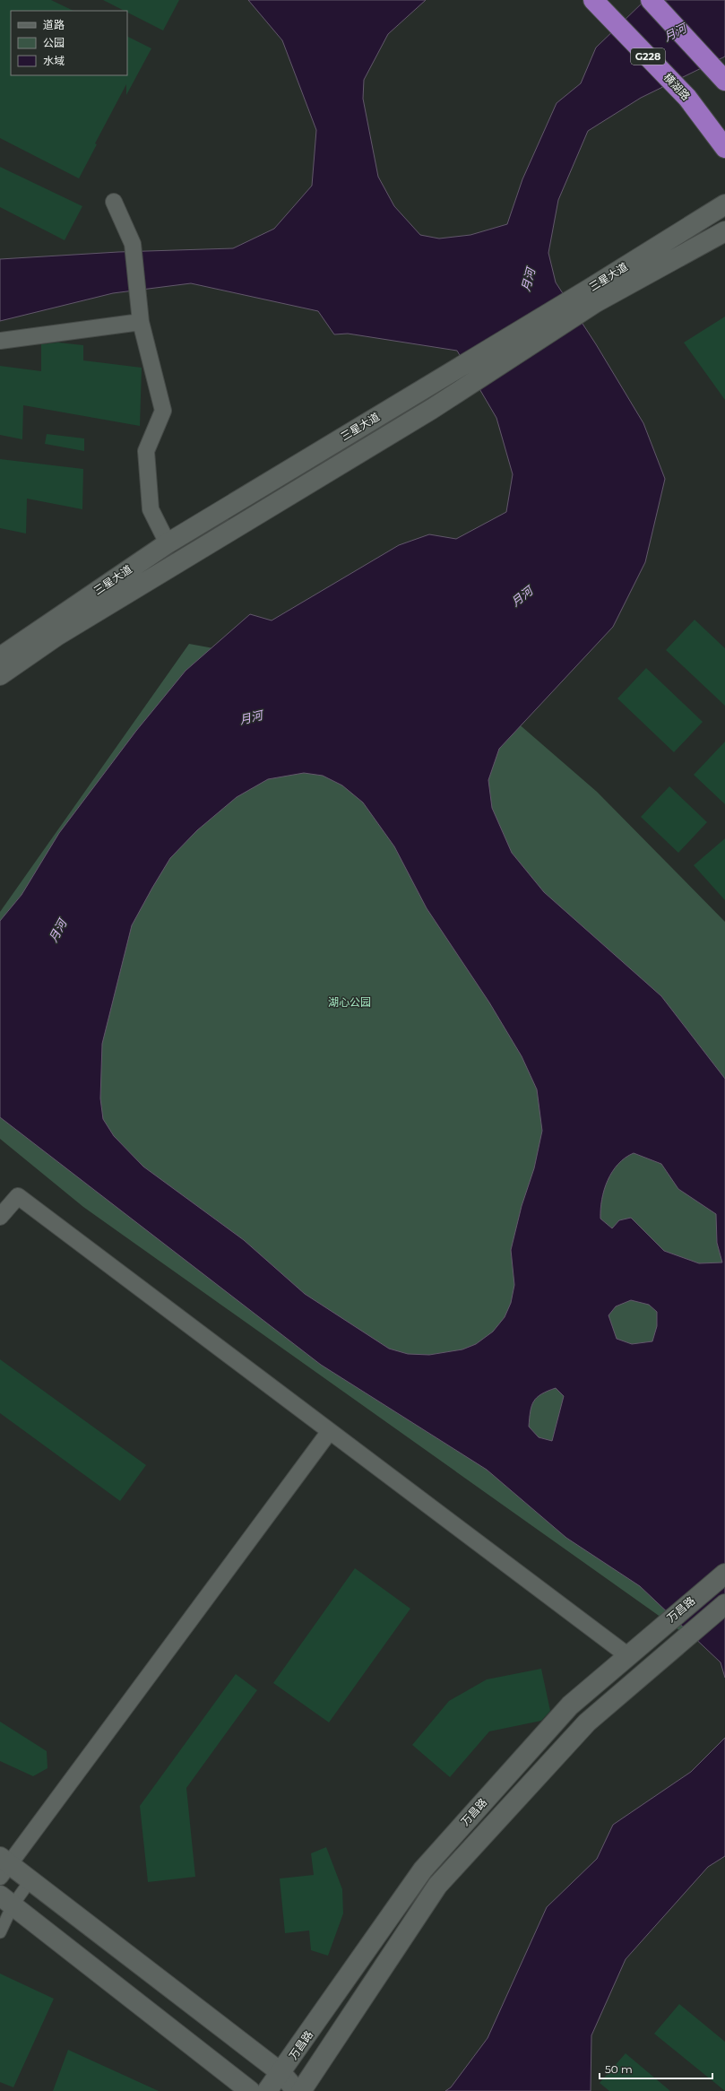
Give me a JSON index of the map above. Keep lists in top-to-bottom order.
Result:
{
  "streets": {
    "highway": ["G228", "横湖路"],
    "street": ["三星大道", "万昌路"]
  },
  "water": ["月河"],
  "parks": ["湖心公园"],
  "legend": ["道路", "公园", "水域"],
  "scale_bar": "50 m"
}
